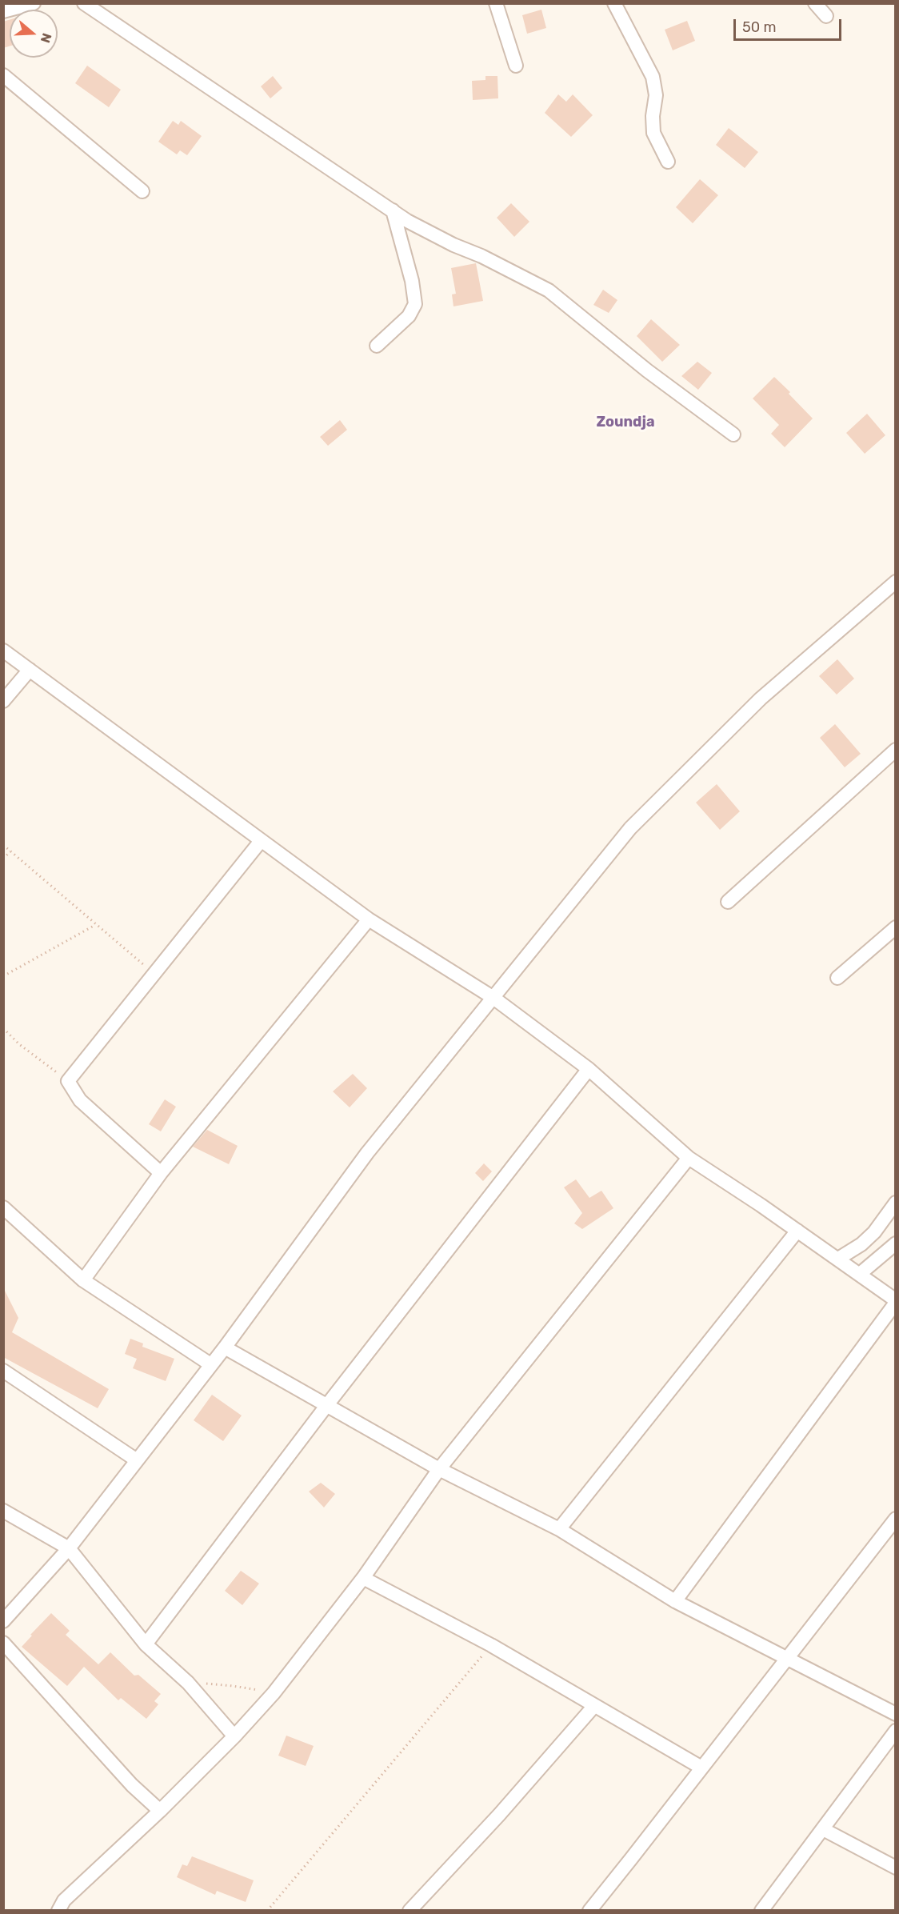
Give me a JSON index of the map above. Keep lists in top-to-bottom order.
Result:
{
  "districts": ["Zoundja"],
  "scale_bar": "50 m",
  "north": "right"
}
